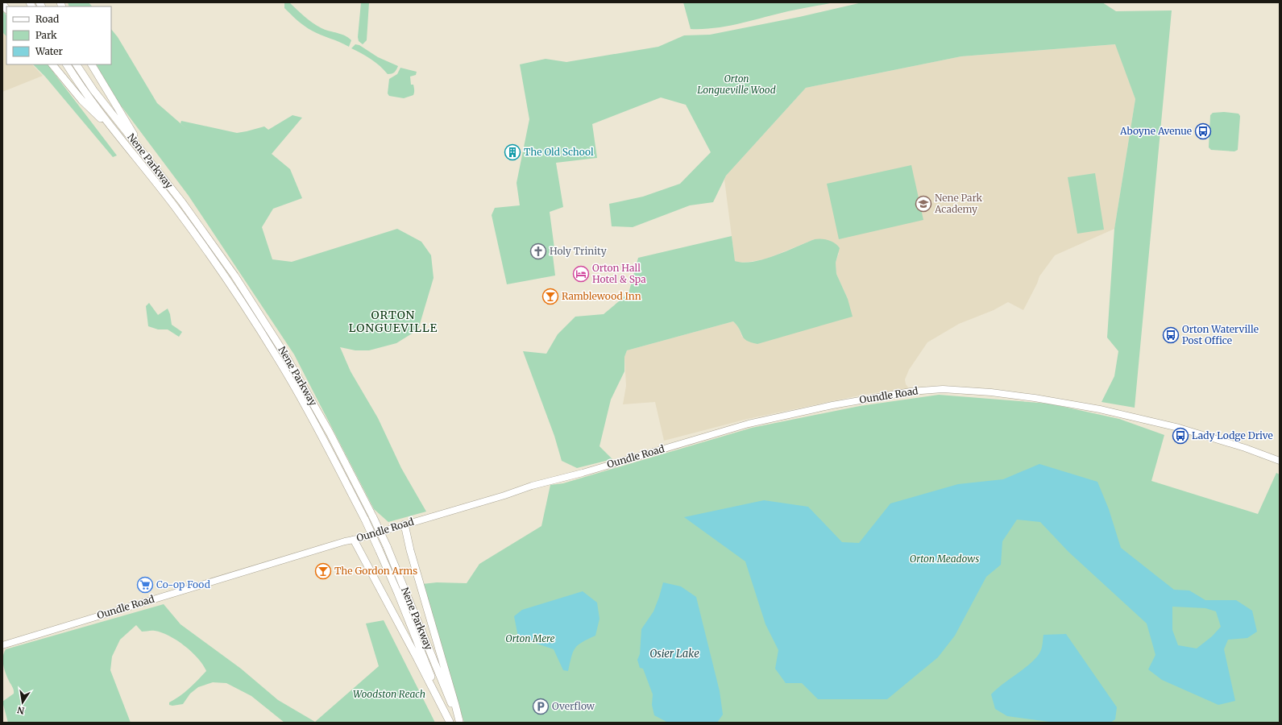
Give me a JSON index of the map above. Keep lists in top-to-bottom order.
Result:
{
  "streets": {
    "highway": ["Nene Parkway"],
    "main road": ["Oundle Road"]
  },
  "districts": ["ORTON LONGUEVILLE"],
  "water": ["Osier Lake"],
  "parks": [
    "Orton Longueville Wood",
    "Orton Meadows",
    "Orton Mere",
    "Woodston Reach"
  ],
  "places": {
    "bus stop": ["Aboyne Avenue", "Orton Waterville Post Office", "Lady Lodge Drive"],
    "building": ["The Old School"],
    "school or university": ["Nene Park Academy"],
    "church": ["Holy Trinity"],
    "hotel": ["Orton Hall Hotel & Spa"],
    "bar": ["Ramblewood Inn", "The Gordon Arms"],
    "supermarket": ["Co-op Food"],
    "parking": ["Overflow"]
  },
  "legend": ["Road", "Park", "Water"],
  "north": "bottom"
}
